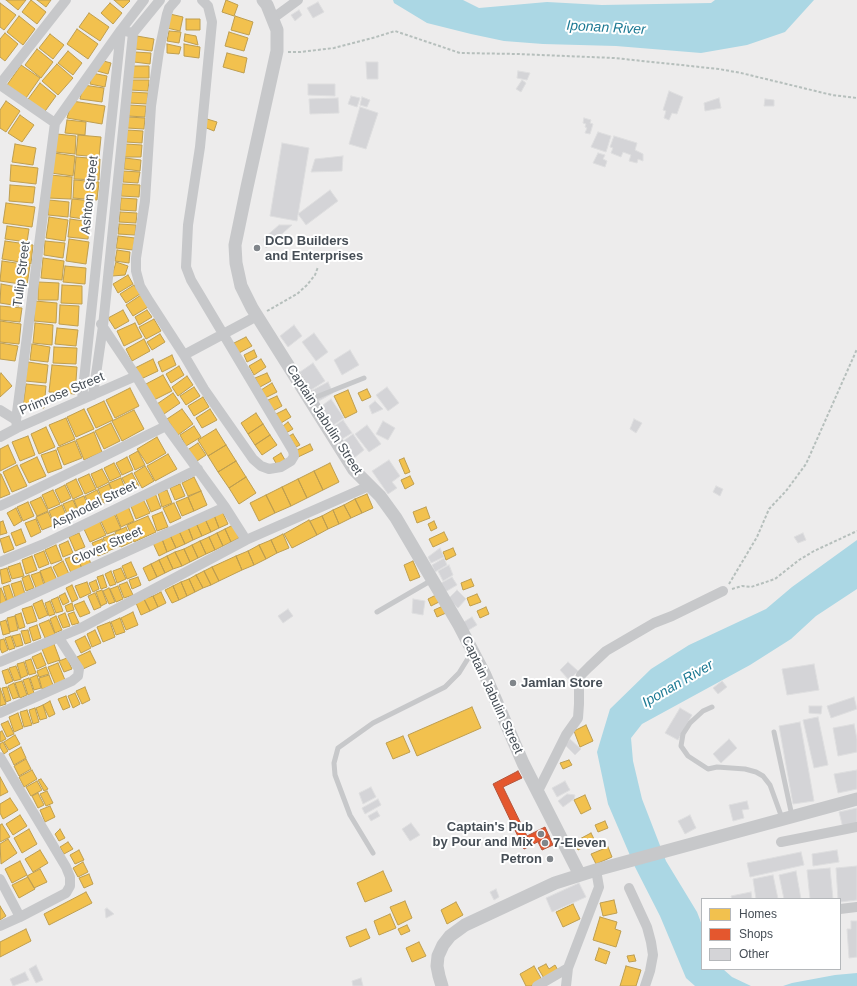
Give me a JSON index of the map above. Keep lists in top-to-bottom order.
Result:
{
  "streets": {
    "street": [
      "Ashton Street",
      "Tulip Street",
      "Primrose Street",
      "Captain Jabulin Street",
      "Asphodel Street",
      "Clover Street"
    ]
  },
  "crossings": [
    ["Ashton Street", "Primrose Street"],
    ["Tulip Street", "Primrose Street"]
  ],
  "water": ["Iponan River"],
  "places": [
    "DCD Builders and Enterprises",
    "Jamlan Store",
    "Captain's Pub by Pour and Mix",
    "7-Eleven",
    "Petron"
  ],
  "legend": ["Homes", "Shops", "Other"]
}
